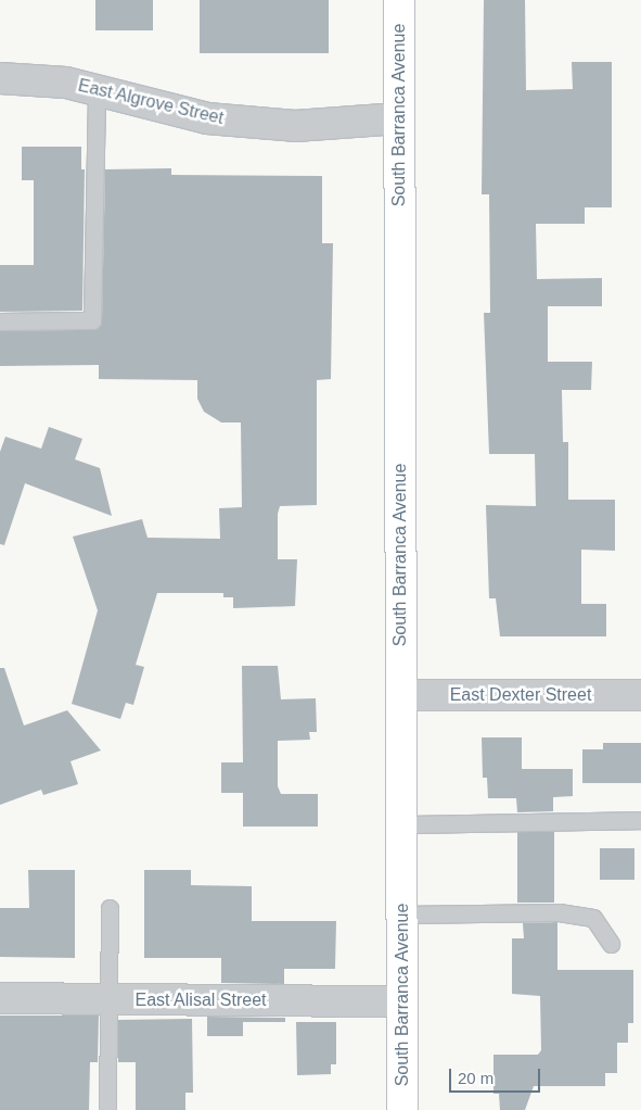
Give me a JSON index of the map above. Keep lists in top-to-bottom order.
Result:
{
  "streets": {
    "main road": ["South Barranca Avenue"],
    "street": ["East Algrove Street", "East Dexter Street", "East Alisal Street"]
  },
  "crossings": [
    ["East Algrove Street", "South Barranca Avenue"],
    ["South Barranca Avenue", "East Dexter Street"],
    ["South Barranca Avenue", "East Alisal Street"]
  ],
  "scale_bar": "20 m"
}
